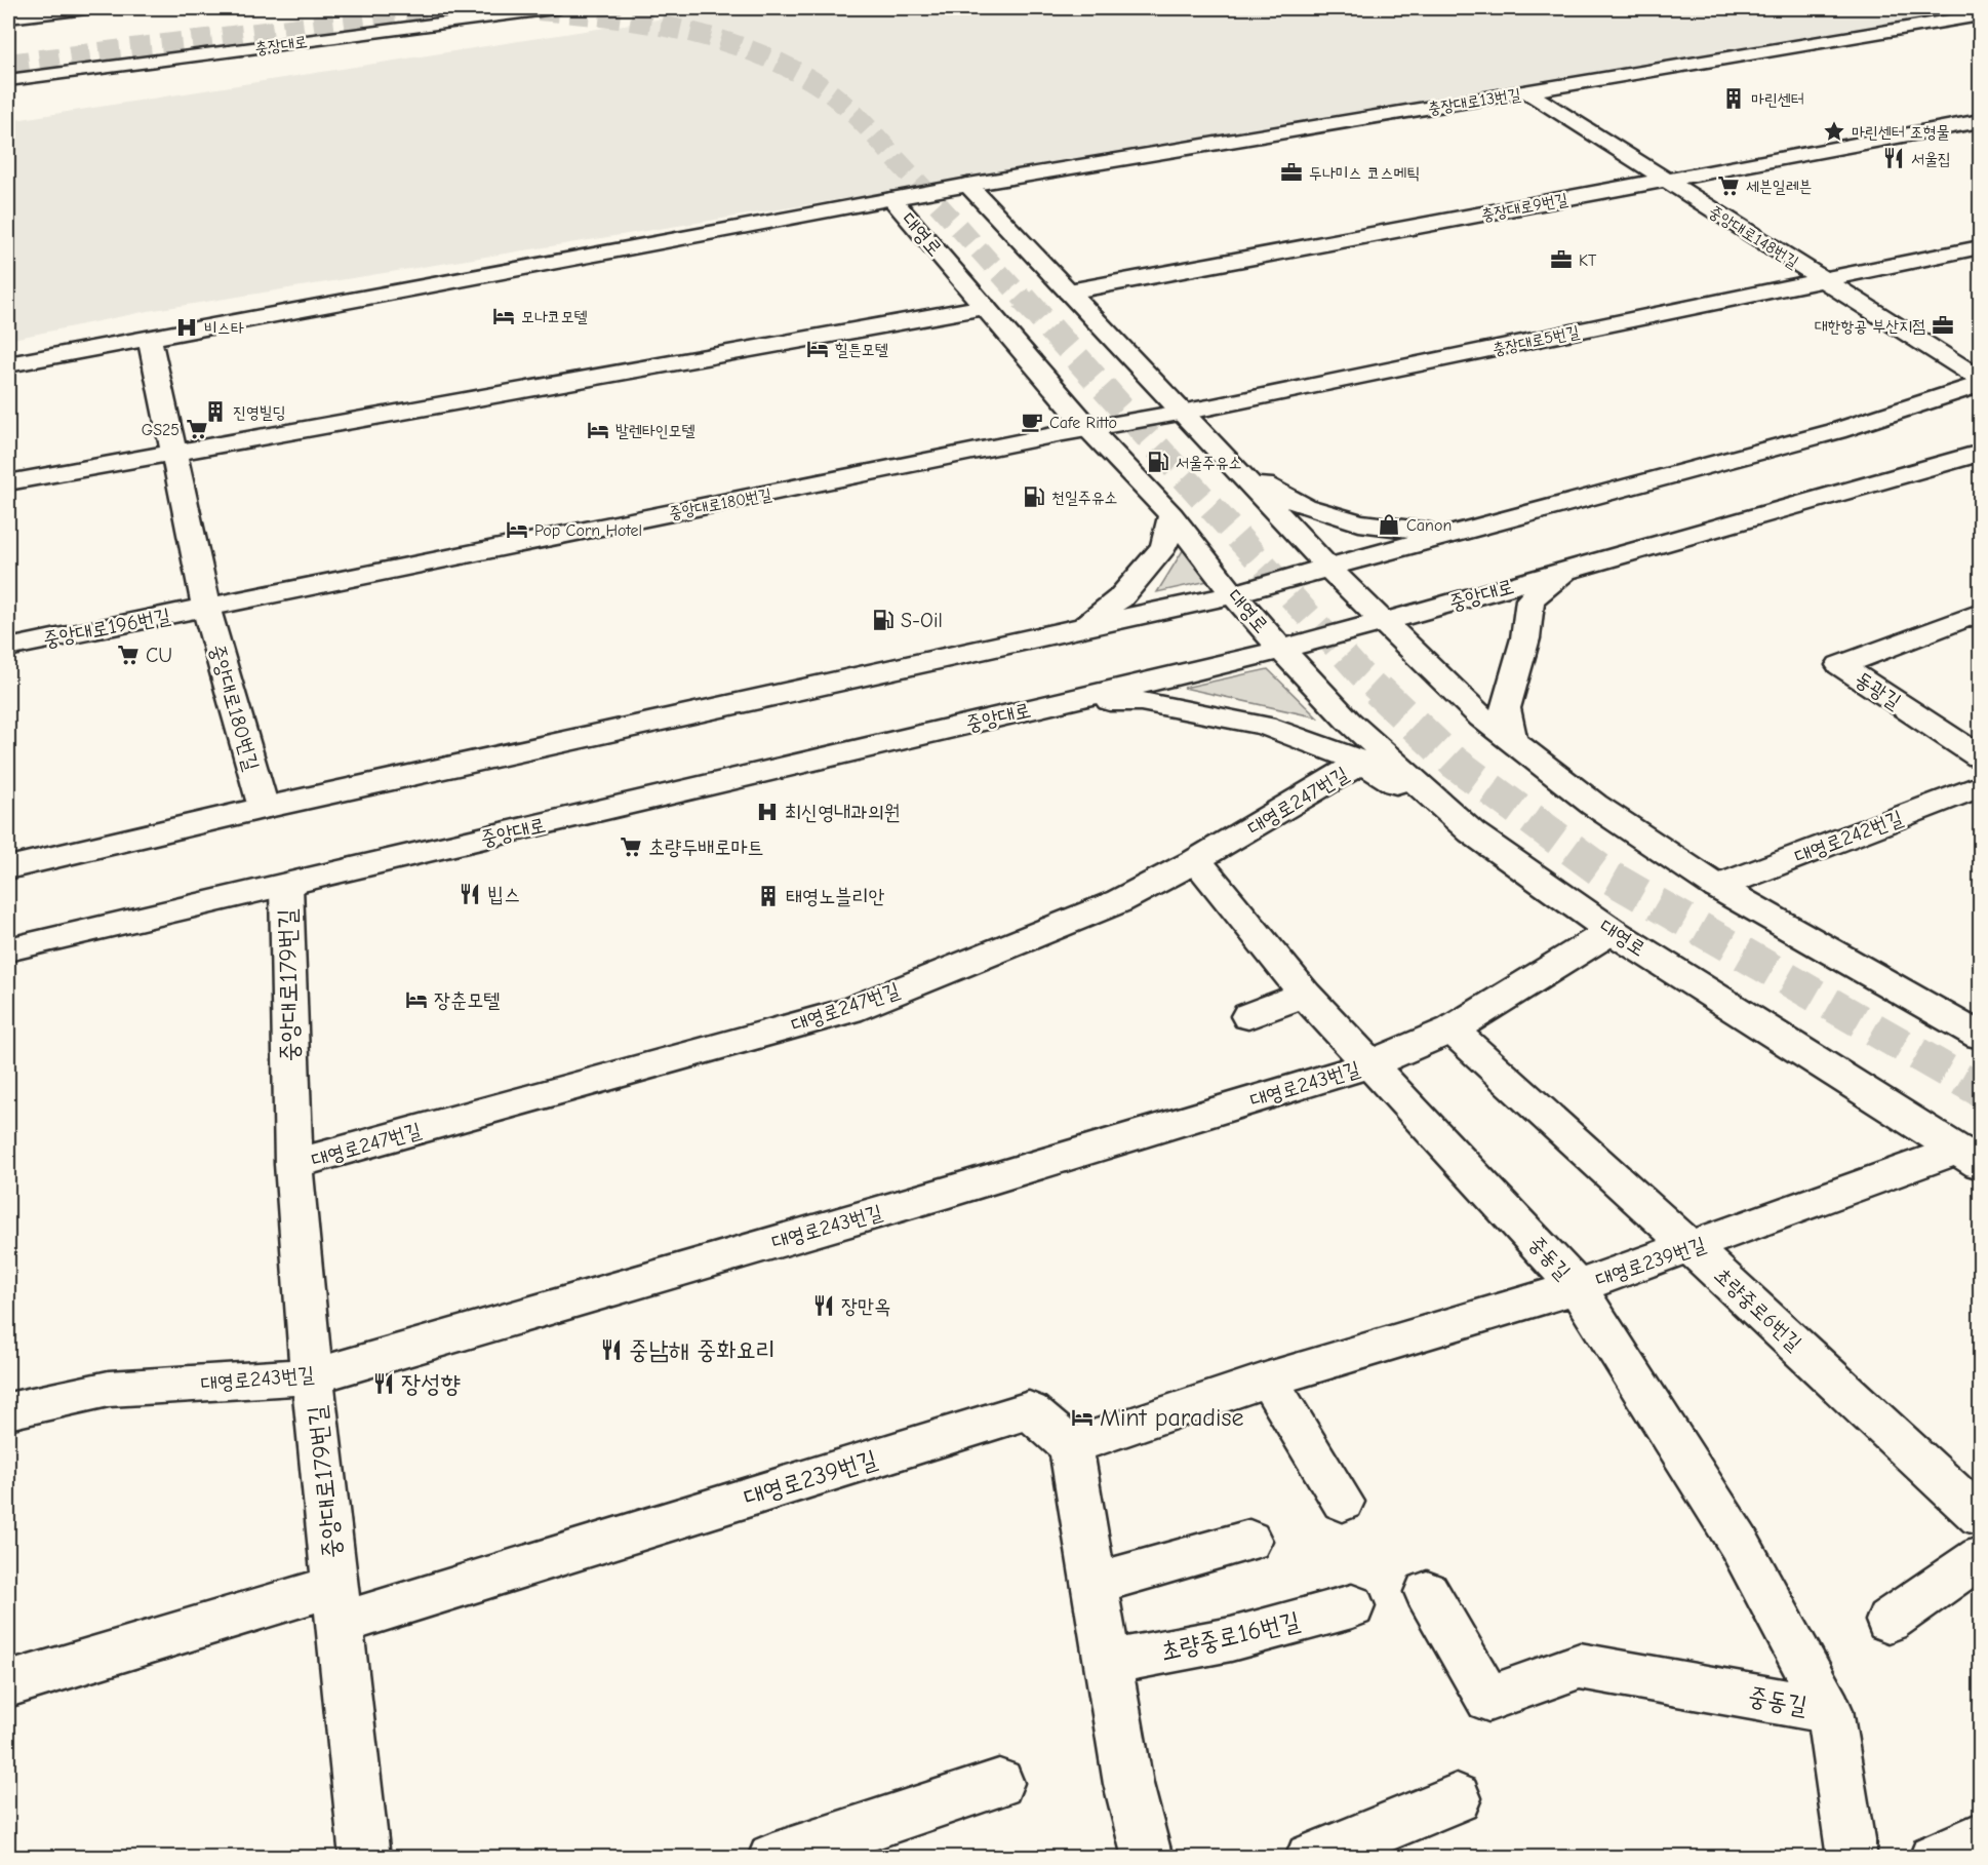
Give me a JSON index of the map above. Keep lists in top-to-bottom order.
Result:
{
  "streets": {
    "street": [
      "충장대로",
      "충장대로13번길",
      "충장대로9번길",
      "대영로",
      "중앙대로148번길",
      "충장대로5번길",
      "중앙대로180번길",
      "중앙대로",
      "중앙대로196번길",
      "동광길",
      "대영로247번길",
      "대영로242번길",
      "중앙대로179번길",
      "대영로243번길",
      "중동길",
      "대영로239번길",
      "초량중로6번길",
      "초량중로16번길"
    ]
  },
  "crossings": [
    ["충장대로13번길", "대영로"],
    ["충장대로13번길", "중앙대로148번길"],
    ["충장대로9번길", "중앙대로148번길"],
    ["대영로", "충장대로5번길"],
    ["대영로", "중앙대로180번길"],
    ["대영로", "중앙대로"],
    ["대영로", "대영로243번길"],
    ["대영로", "대영로239번길"],
    ["중앙대로148번길", "충장대로5번길"],
    ["충장대로5번길", "중앙대로180번길"],
    ["중앙대로180번길", "중앙대로196번길"],
    ["중앙대로", "중앙대로179번길"],
    ["대영로247번길", "중앙대로179번길"],
    ["대영로247번길", "중동길"],
    ["중앙대로179번길", "대영로243번길"],
    ["중앙대로179번길", "대영로239번길"],
    ["대영로243번길", "중동길"],
    ["대영로243번길", "초량중로6번길"],
    ["중동길", "대영로239번길"],
    ["대영로239번길", "초량중로6번길"]
  ],
  "places": {
    "building": ["마린센터", "진영빌딩", "태영노블리안"],
    "place": ["마린센터 조형물"],
    "restaurant": [
      "서울집",
      "빕스",
      "장만옥",
      "중남해 중화요리",
      "장성향"
    ],
    "office": ["두나미스 코스메틱", "KT", "대한항공 부산지점"],
    "supermarket": [
      "세븐일레븐",
      "GS25",
      "CU",
      "초량두배로마트"
    ],
    "hotel": [
      "모나코모텔",
      "힐튼모텔",
      "발렌타인모텔",
      "Pop Corn Hotel",
      "장춘모텔",
      "Mint paradise"
    ],
    "hospital": ["비스타", "최신영내과의원"],
    "cafe": ["Cafe Ritto"],
    "fuel station": ["서울주유소", "천일주유소", "S-Oil"],
    "shop": ["Canon"]
  }
}
